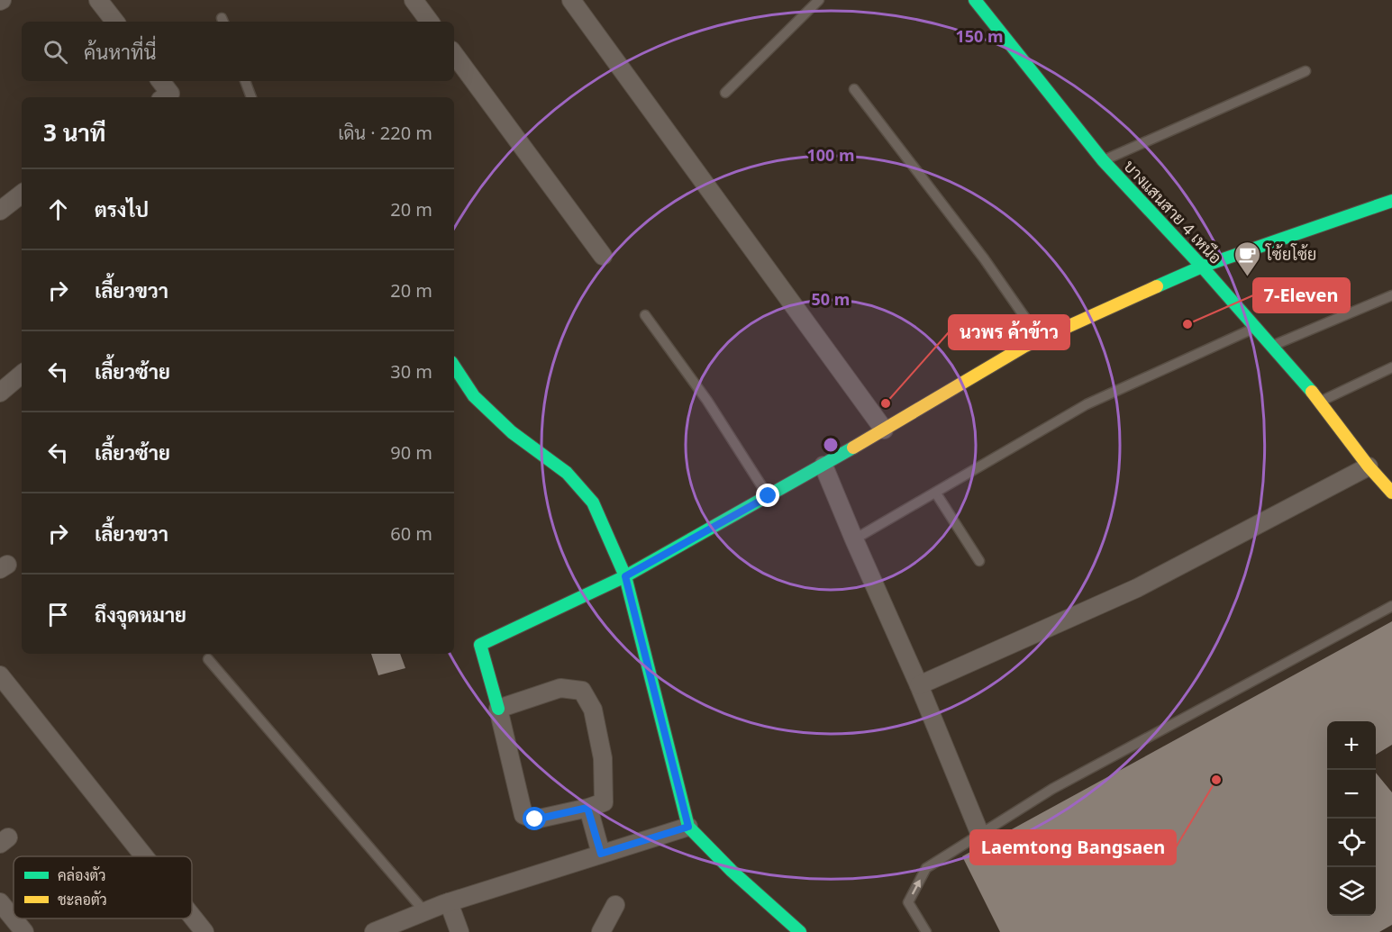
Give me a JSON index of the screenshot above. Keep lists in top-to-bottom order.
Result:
{
  "streets": {
    "street": ["บางแสนสาย 4 เหนือ"]
  },
  "places": {
    "cafe": ["โซ้ยโซ้ย"],
    "other": ["7-Eleven", "นวพร ค้าข้าว", "Laemtong Bangsaen"]
  },
  "legend": ["คล่องตัว", "ชะลอตัว"],
  "page": {
    "search": "ค้นหาที่นี่",
    "heading": ["3 นาที", "เดิน · 220 m"],
    "list": [
      ["ตรงไป", "20 m"],
      ["เลี้ยวขวา", "20 m"],
      ["เลี้ยวซ้าย", "30 m"],
      ["เลี้ยวซ้าย", "90 m"],
      ["เลี้ยวขวา", "60 m"],
      "ถึงจุดหมาย"
    ],
    "map_buttons": ["+", "−"]
  },
  "rings": ["150 m", "100 m", "50 m"]
}
